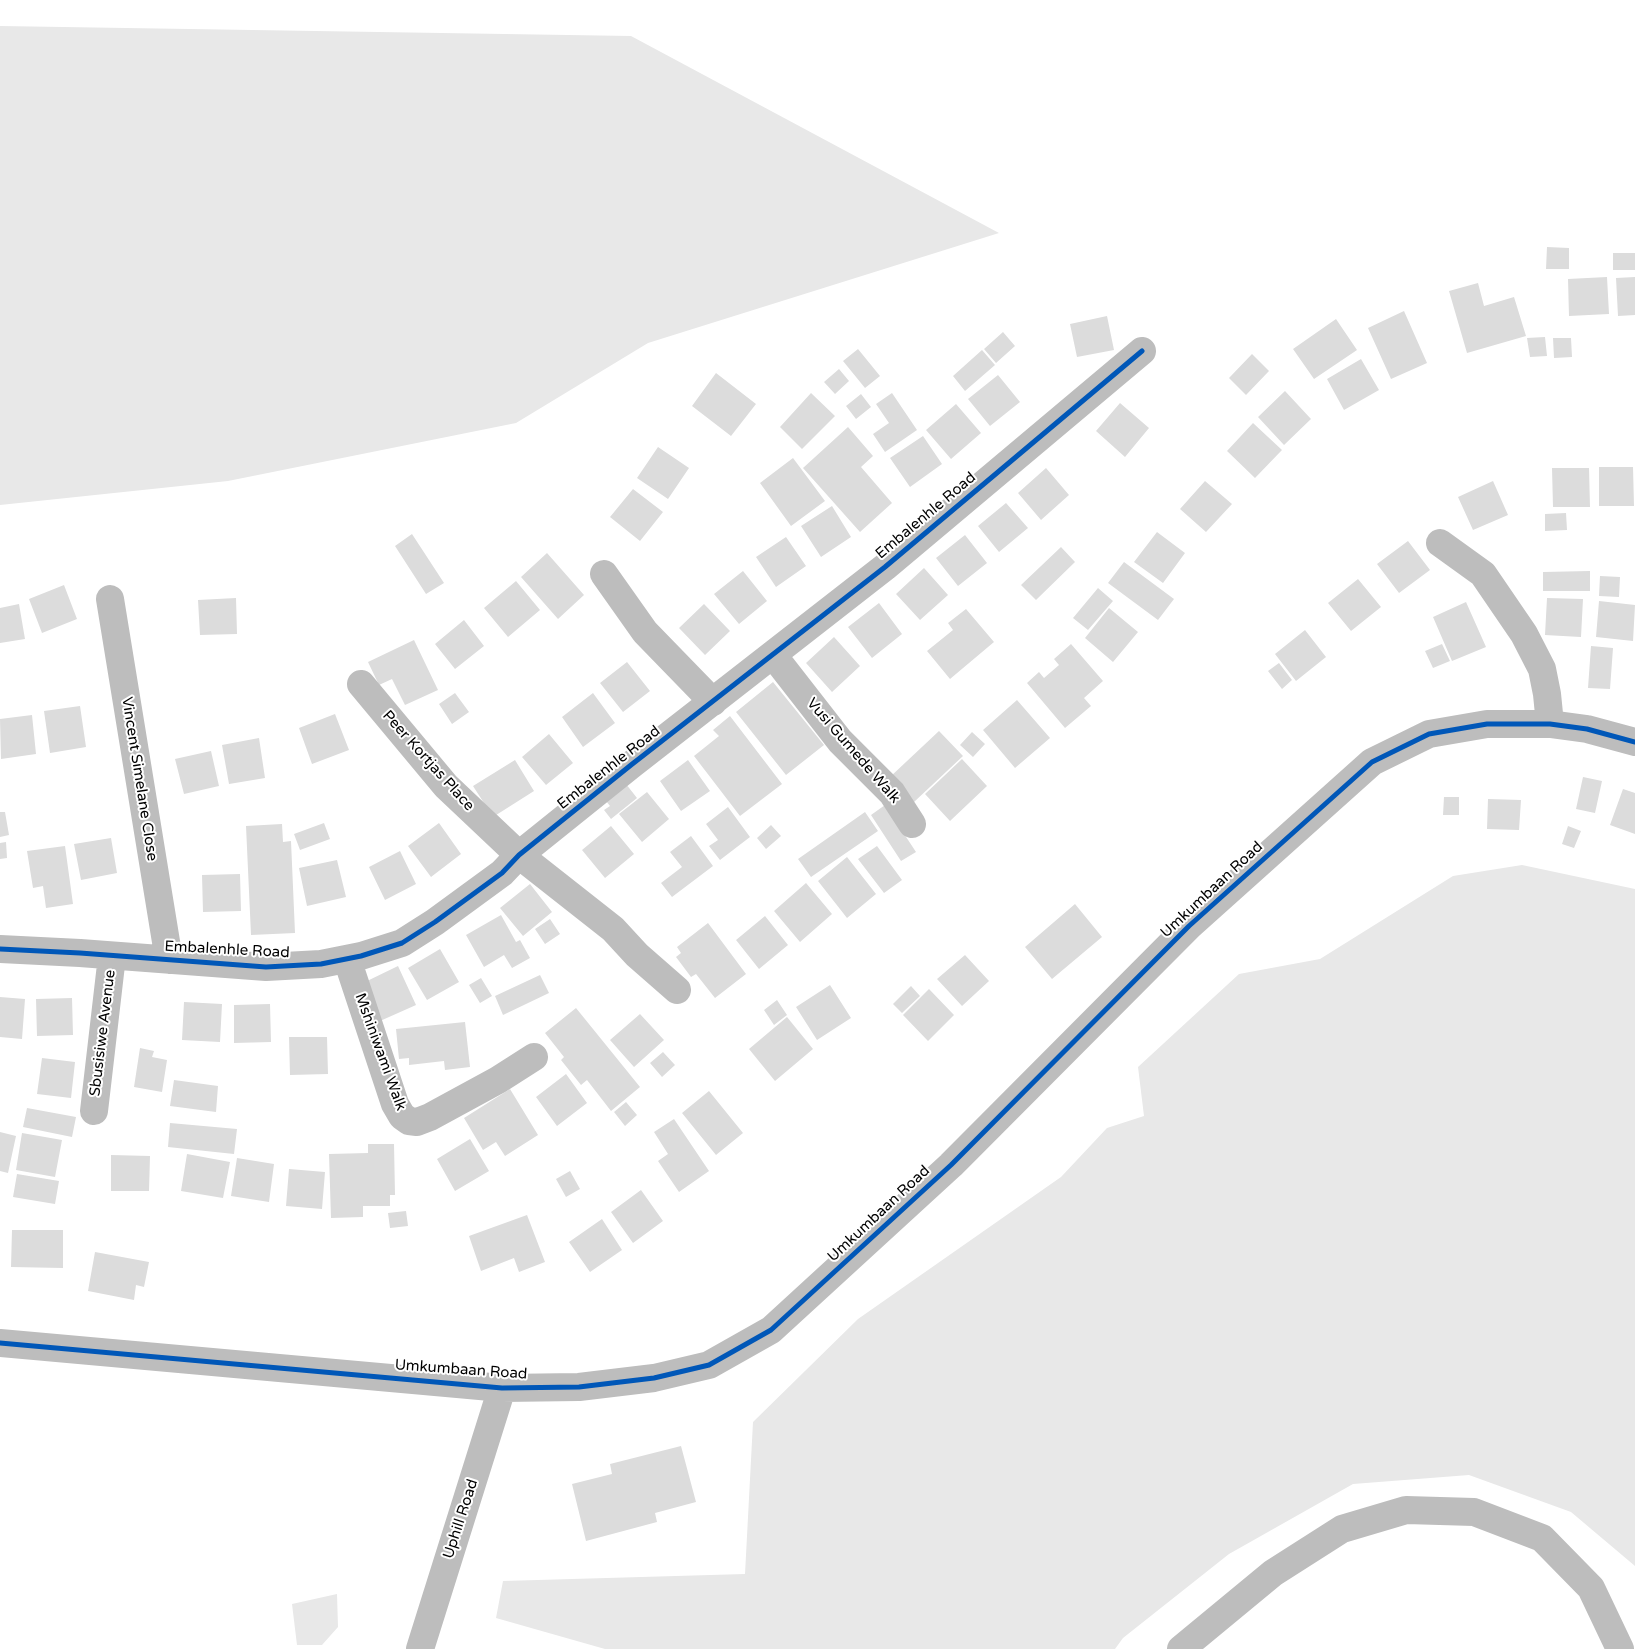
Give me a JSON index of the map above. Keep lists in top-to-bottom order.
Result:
{
  "streets": {
    "street": [
      "Embalenhle Road",
      "Vusi Gumede Walk",
      "Peer Kortjas Place",
      "Vincent Simelane Close",
      "Umkumbaan Road",
      "Sbusisiwe Avenue",
      "Mshiniwami Walk",
      "Uphill Road"
    ]
  },
  "crossings": [
    ["Embalenhle Road", "Vusi Gumede Walk"],
    ["Embalenhle Road", "Peer Kortjas Place"],
    ["Embalenhle Road", "Vincent Simelane Close"],
    ["Embalenhle Road", "Sbusisiwe Avenue"],
    ["Embalenhle Road", "Mshiniwami Walk"],
    ["Umkumbaan Road", "Uphill Road"]
  ]
}
